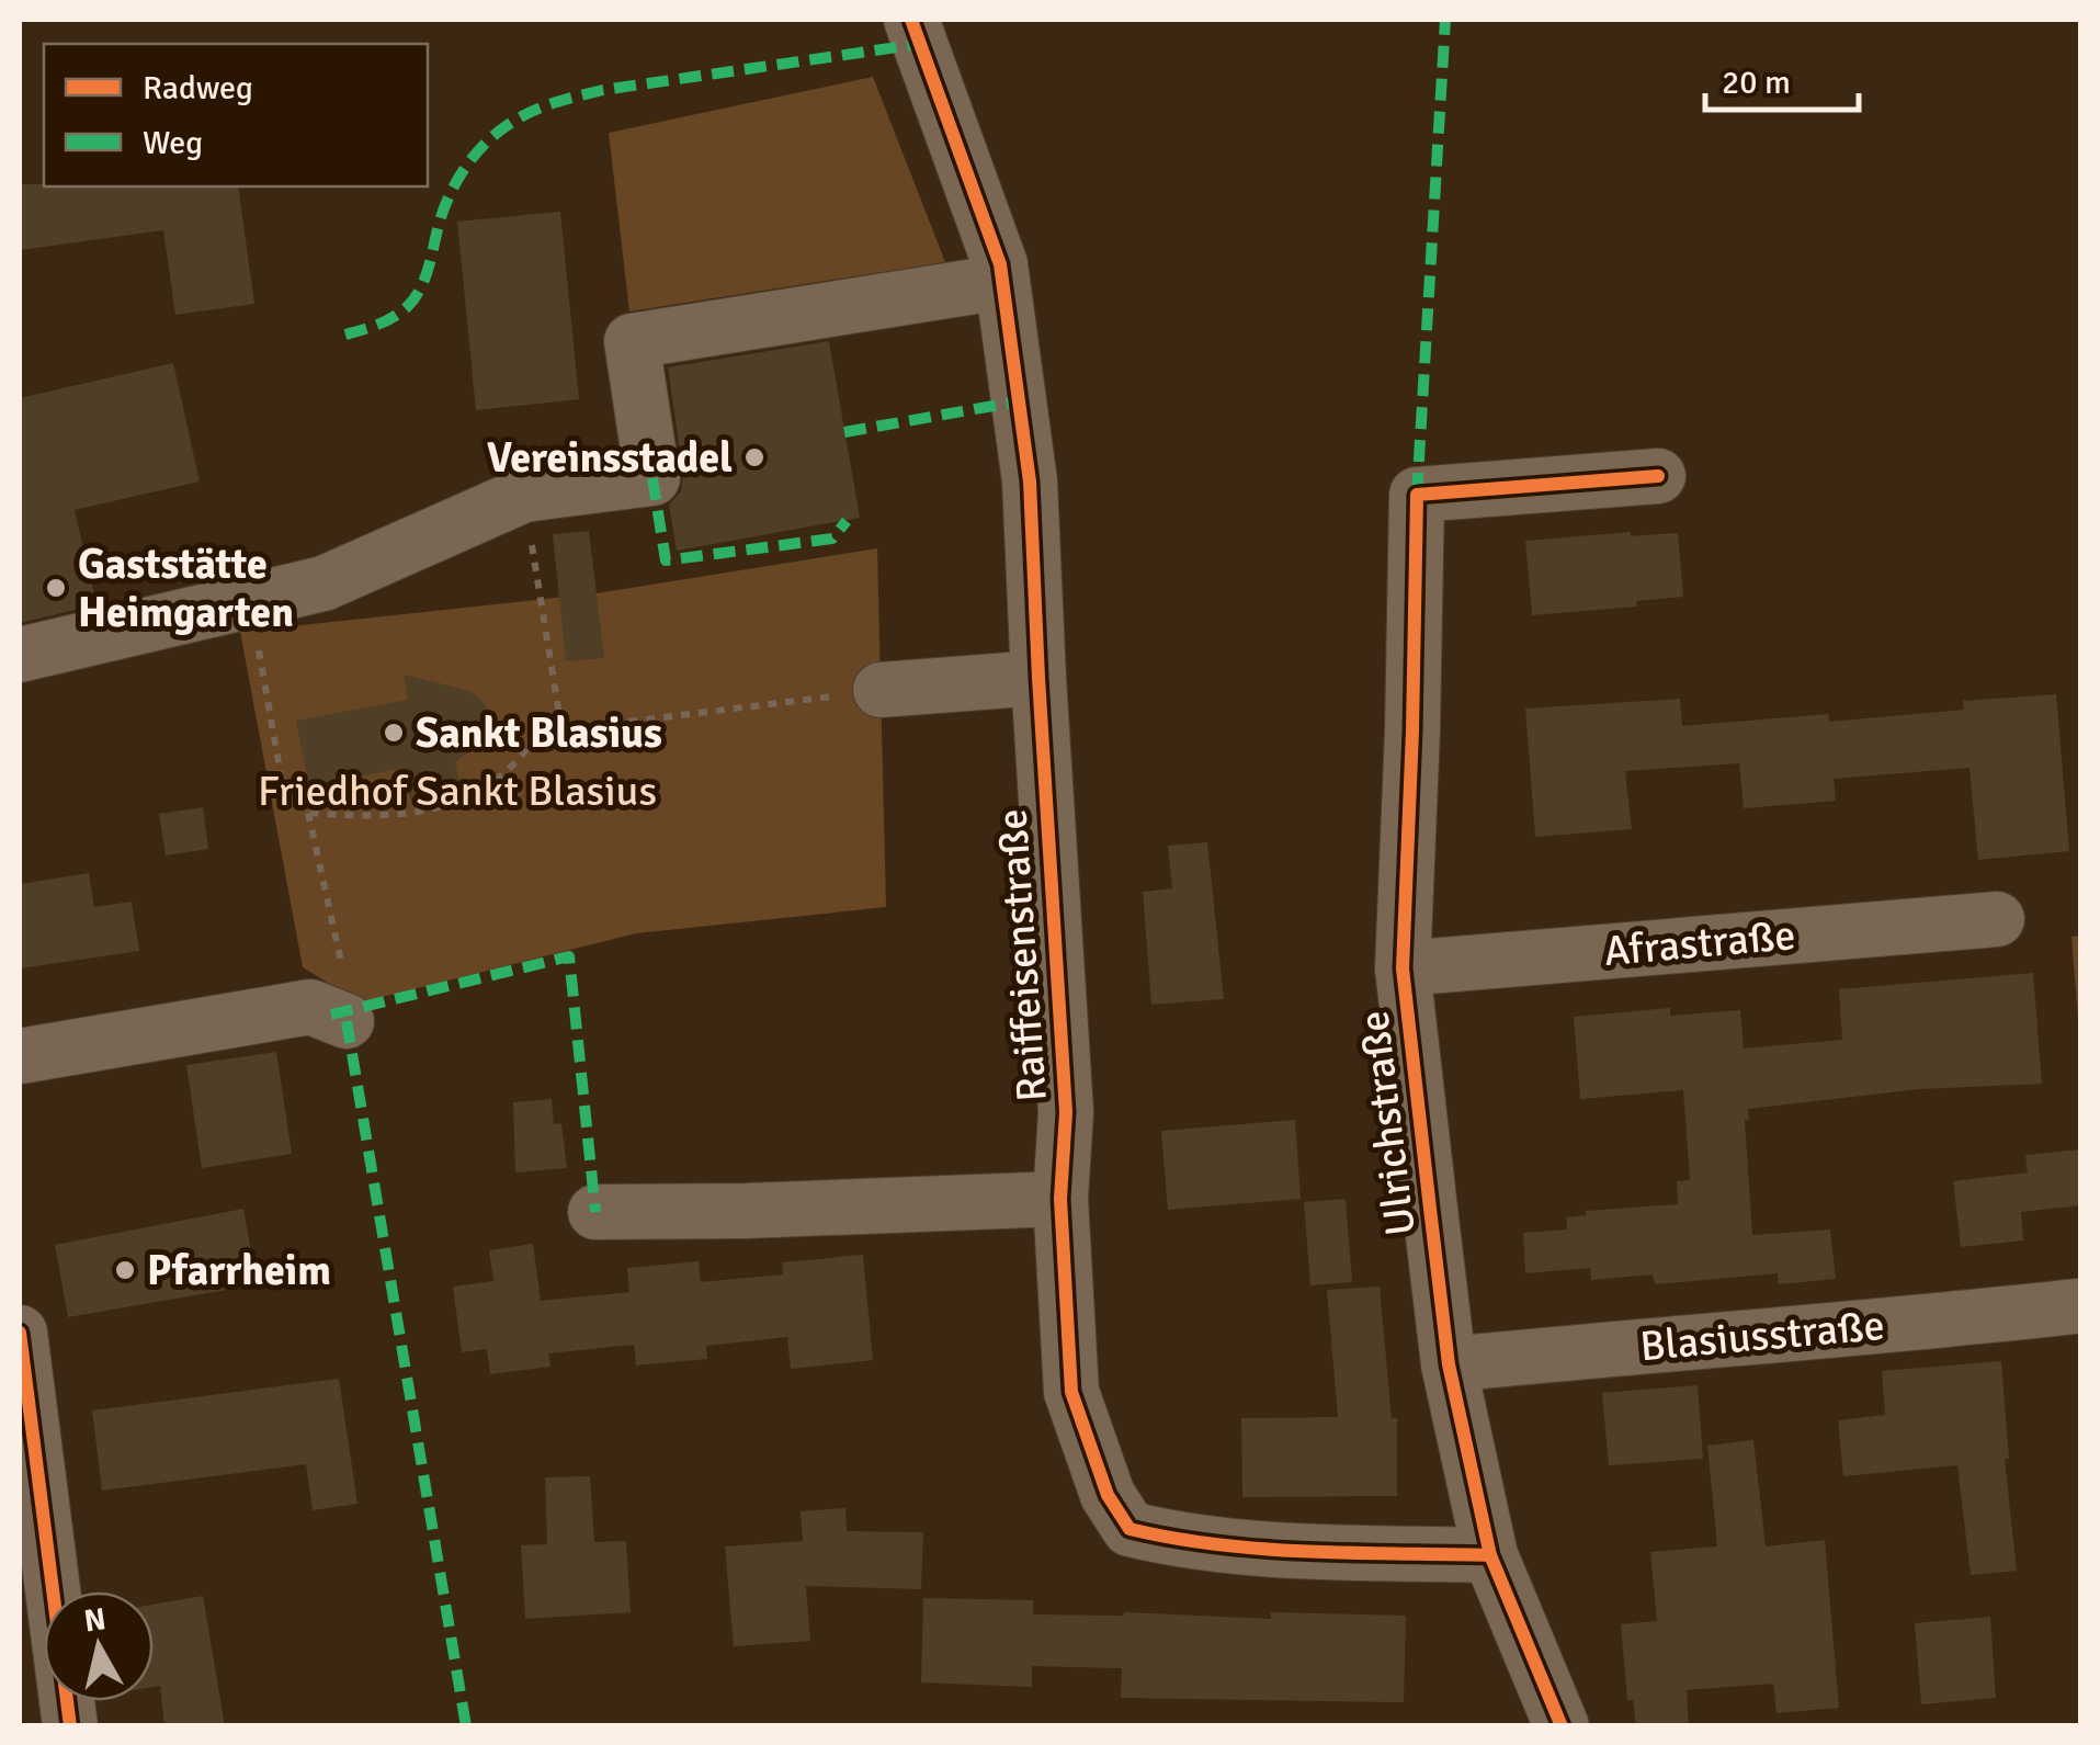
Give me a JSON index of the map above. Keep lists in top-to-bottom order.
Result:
{
  "streets": {
    "street": [
      "Afrastraße",
      "Raiffeisenstraße",
      "Ulrichstraße",
      "Blasiusstraße"
    ]
  },
  "crossings": [
    ["Afrastraße", "Ulrichstraße"],
    ["Raiffeisenstraße", "Ulrichstraße"],
    ["Ulrichstraße", "Blasiusstraße"]
  ],
  "parks": ["Friedhof Sankt Blasius"],
  "places": [
    "Vereinsstadel",
    "Gaststätte Heimgarten",
    "Sankt Blasius",
    "Pfarrheim"
  ],
  "legend": ["Radweg", "Weg"],
  "scale_bar": "20 m",
  "north": "top"
}
